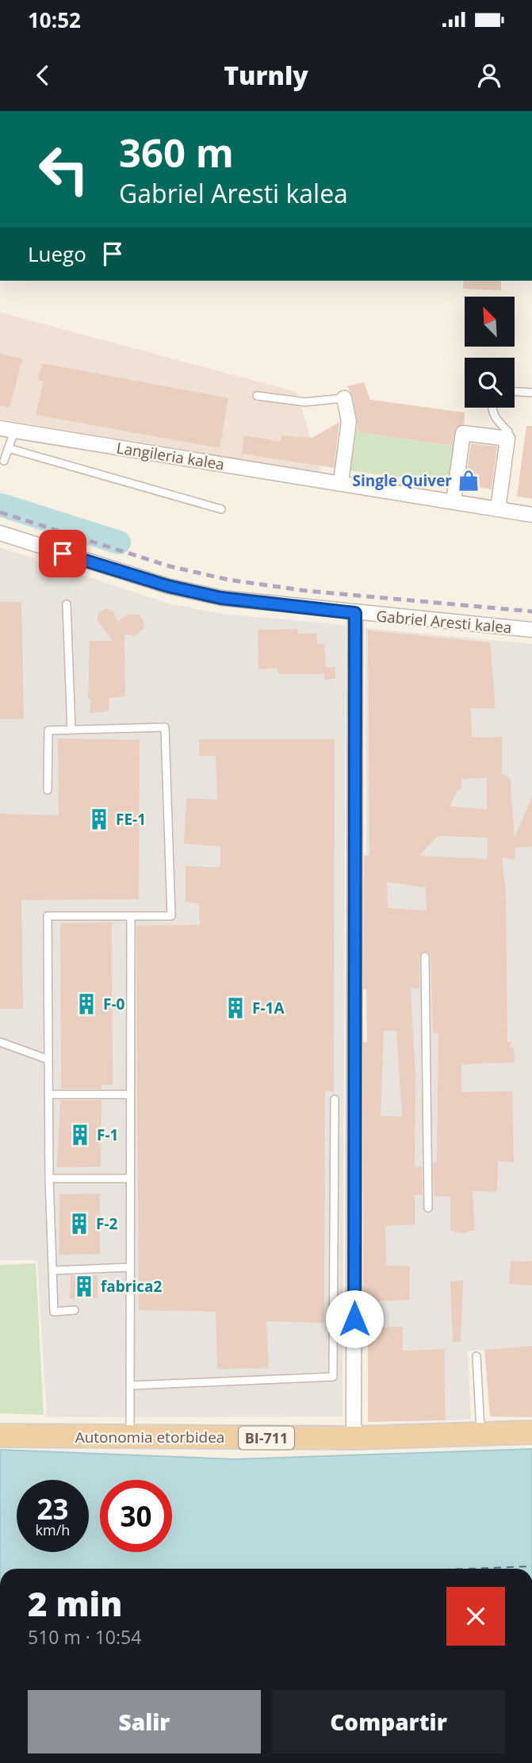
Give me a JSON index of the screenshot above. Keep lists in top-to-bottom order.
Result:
{
  "streets": {
    "main road": ["Autonomia etorbidea", "BI-711"],
    "street": ["Langileria kalea", "Gabriel Aresti kalea"]
  },
  "places": {
    "shop": ["Single Quiver"],
    "building": [
      "FE-1",
      "F-0",
      "F-1A",
      "F-1",
      "F-2",
      "fabrica2"
    ]
  },
  "north": "top left",
  "page": {
    "status": "10:52",
    "header": "Turnly",
    "turn": ["360 m", "Gabriel Aresti kalea"],
    "then": "Luego",
    "speed": "23 km/h",
    "limit": "30",
    "heading": ["2 min", "510 m · 10:54"],
    "buttons": ["Salir", "Compartir"]
  }
}
